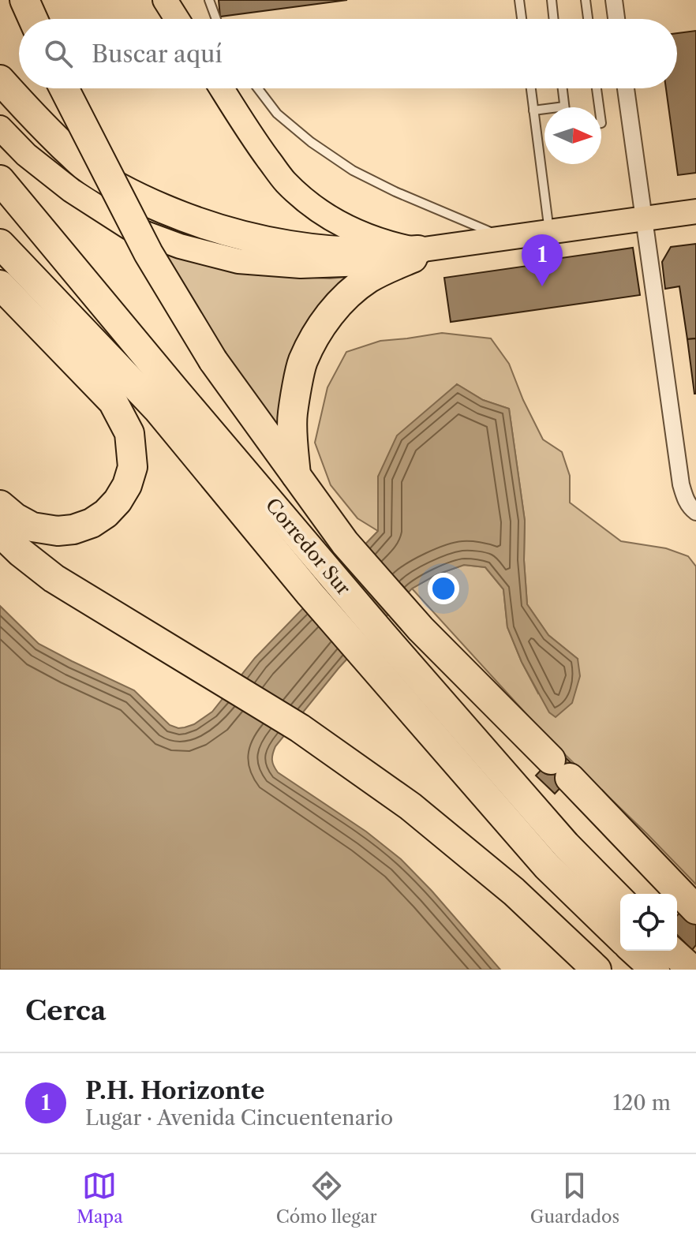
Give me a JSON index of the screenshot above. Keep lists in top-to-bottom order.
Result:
{
  "streets": {
    "highway": ["Corredor Sur"]
  },
  "north": "right",
  "page": {
    "search": "Buscar aquí",
    "pins": "1",
    "heading": "Cerca",
    "list": [
      {
        "mark": "1",
        "name": "P.H. Horizonte",
        "note": "Lugar · Avenida Cincuentenario",
        "value": "120 m"
      }
    ],
    "nav": ["Mapa", "Cómo llegar", "Guardados"]
  }
}
